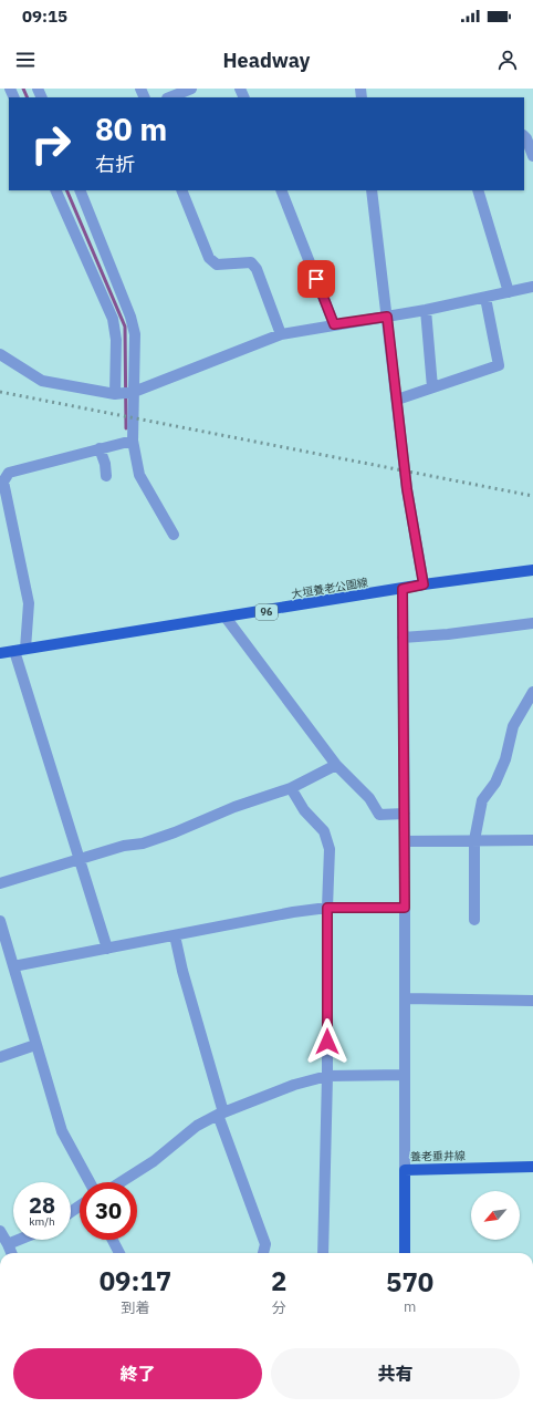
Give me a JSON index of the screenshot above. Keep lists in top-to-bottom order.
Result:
{
  "streets": {
    "main road": ["大垣養老公園線", "96", "養老垂井線"]
  },
  "north": "bottom left",
  "page": {
    "status": "09:15",
    "header": "Headway",
    "turn": ["80 m", "右折"],
    "speed": "28 km/h",
    "limit": "30",
    "eta": [
      "09:17",
      "到着",
      "2",
      "分",
      "570",
      "m"
    ],
    "buttons": ["終了", "共有"]
  }
}
